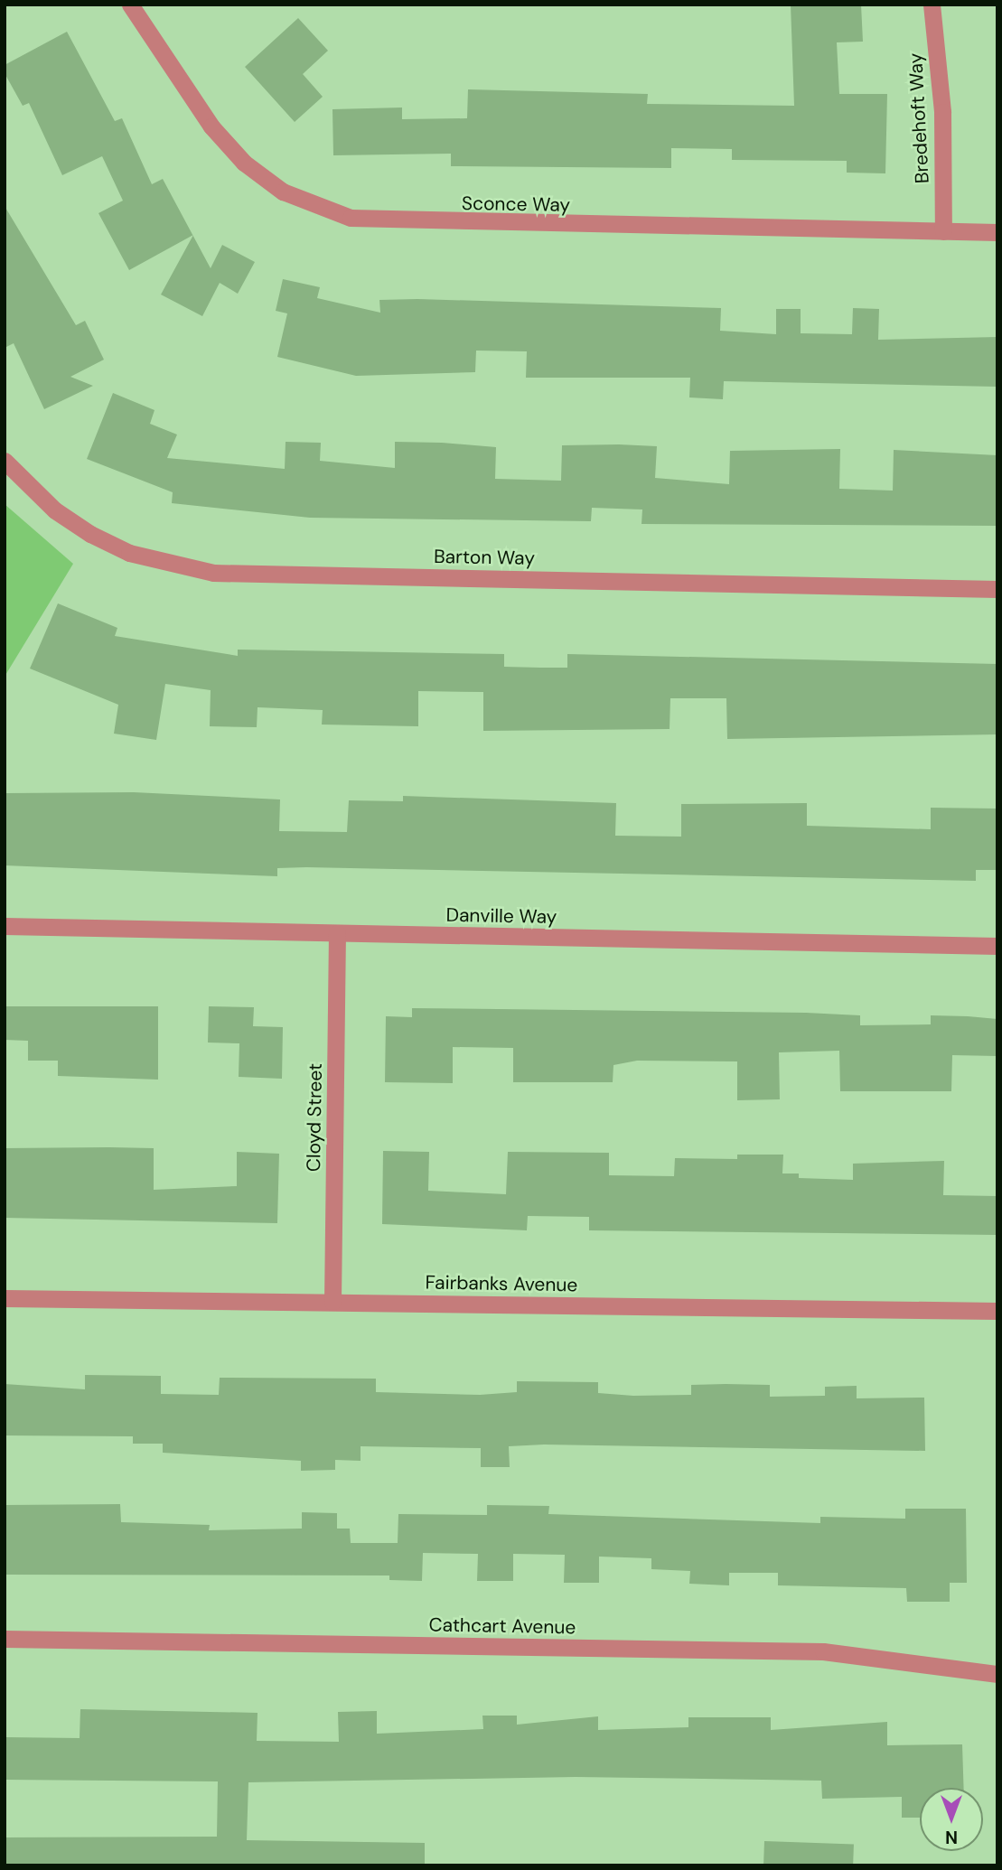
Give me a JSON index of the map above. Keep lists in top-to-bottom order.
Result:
{
  "streets": {
    "street": [
      "Bredehoft Way",
      "Sconce Way",
      "Barton Way",
      "Danville Way",
      "Cloyd Street",
      "Fairbanks Avenue",
      "Cathcart Avenue"
    ]
  },
  "crossings": [
    ["Bredehoft Way", "Sconce Way"],
    ["Danville Way", "Cloyd Street"],
    ["Cloyd Street", "Fairbanks Avenue"]
  ],
  "north": "bottom"
}
